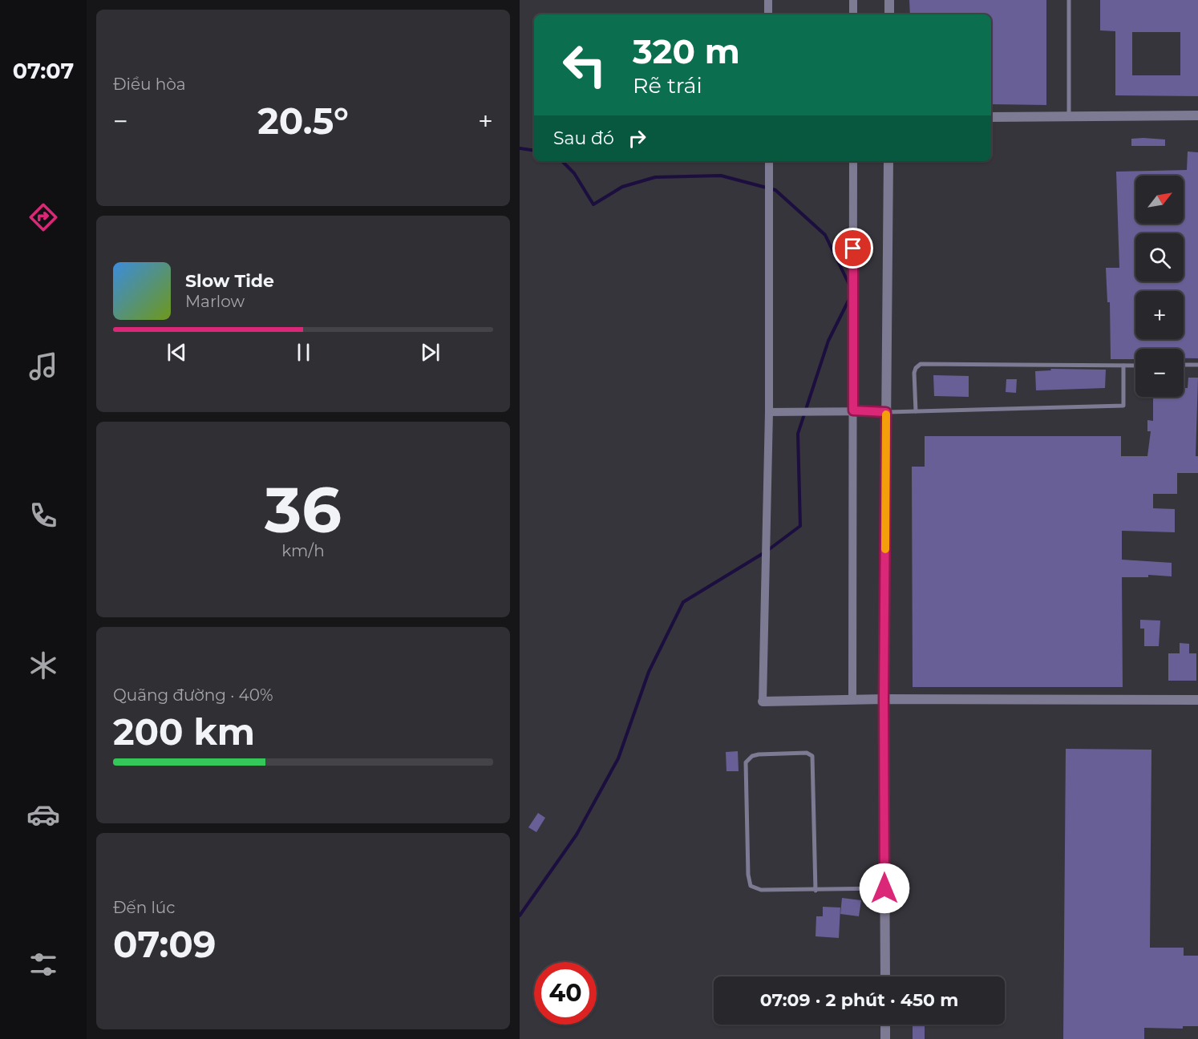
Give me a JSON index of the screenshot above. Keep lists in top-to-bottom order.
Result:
{
  "north": "top right",
  "page": {
    "tabs": "07:07",
    "tile": [
      "Điều hòa",
      ["36", "km/h"],
      ["Quãng đường · 40%", "200 km"],
      ["Đến lúc", "07:09"]
    ],
    "turn": ["320 m", "Rẽ trái"],
    "heat": ["−", "20.5°", "+"],
    "then": "Sau đó",
    "map_buttons": ["+", "−"],
    "song": ["Slow Tide", "Marlow"],
    "limit": "40",
    "trip": "07:09 · 2 phút · 450 m"
  }
}
